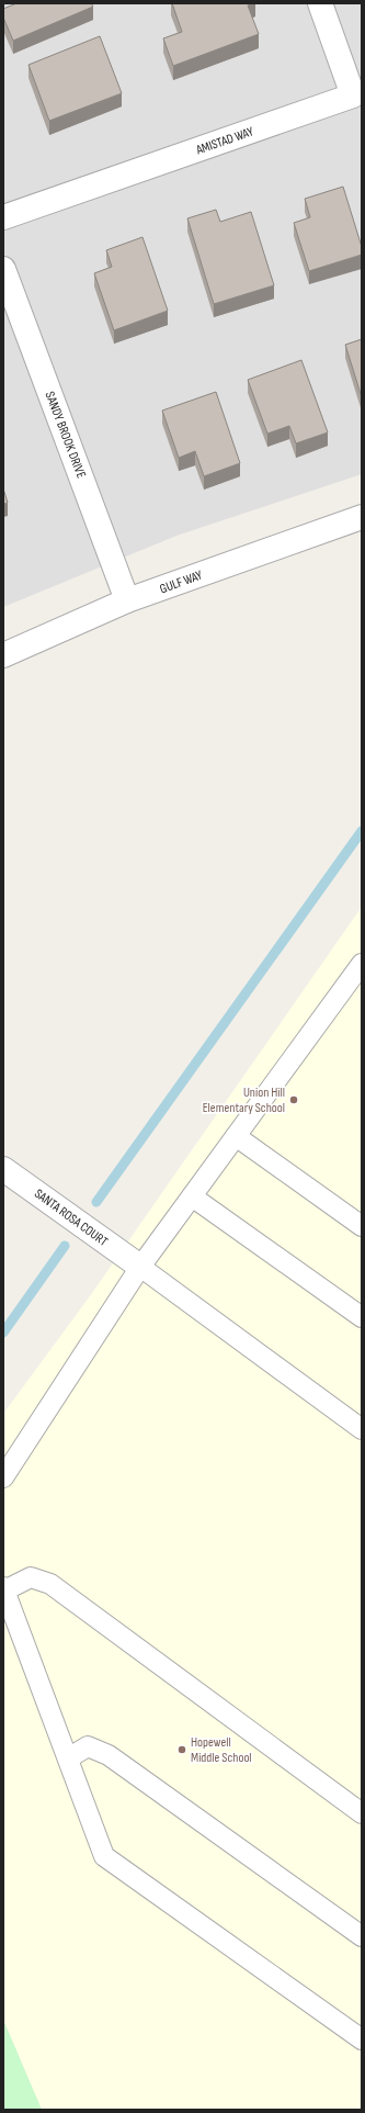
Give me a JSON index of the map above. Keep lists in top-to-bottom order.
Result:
{
  "streets": {
    "street": [
      "AMISTAD WAY",
      "SANDY BROOK DRIVE",
      "GULF WAY",
      "SANTA ROSA COURT"
    ]
  },
  "crossings": [
    ["SANDY BROOK DRIVE", "GULF WAY"]
  ],
  "places": ["Union Hill Elementary School", "Hopewell Middle School"]
}
